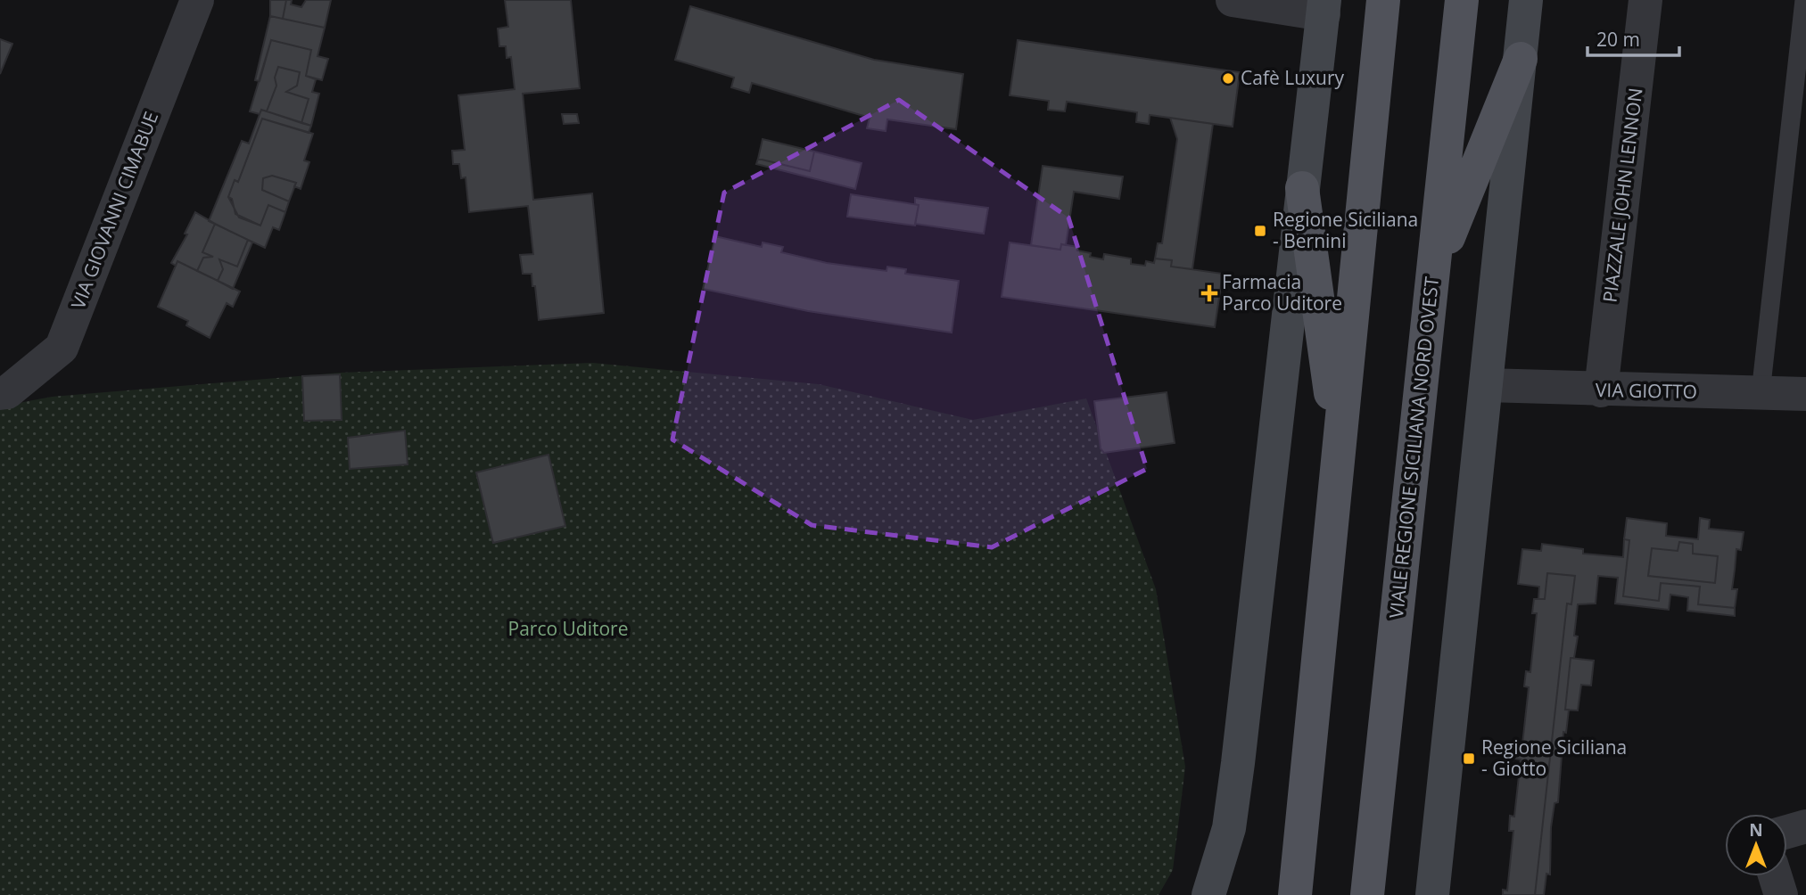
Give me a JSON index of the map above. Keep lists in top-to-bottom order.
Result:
{
  "streets": {
    "main road": ["VIALE REGIONE SICILIANA NORD OVEST"],
    "street": ["PIAZZALE JOHN LENNON", "VIA GIOVANNI CIMABUE", "VIA GIOTTO"]
  },
  "crossings": [
    ["PIAZZALE JOHN LENNON", "VIA GIOTTO"]
  ],
  "parks": ["Parco Uditore"],
  "places": {
    "other": ["Cafè Luxury"],
    "transit": ["Regione Siciliana - Bernini", "Regione Siciliana - Giotto"],
    "health": ["Farmacia Parco Uditore"]
  },
  "scale_bar": "20 m",
  "north": "top"
}
